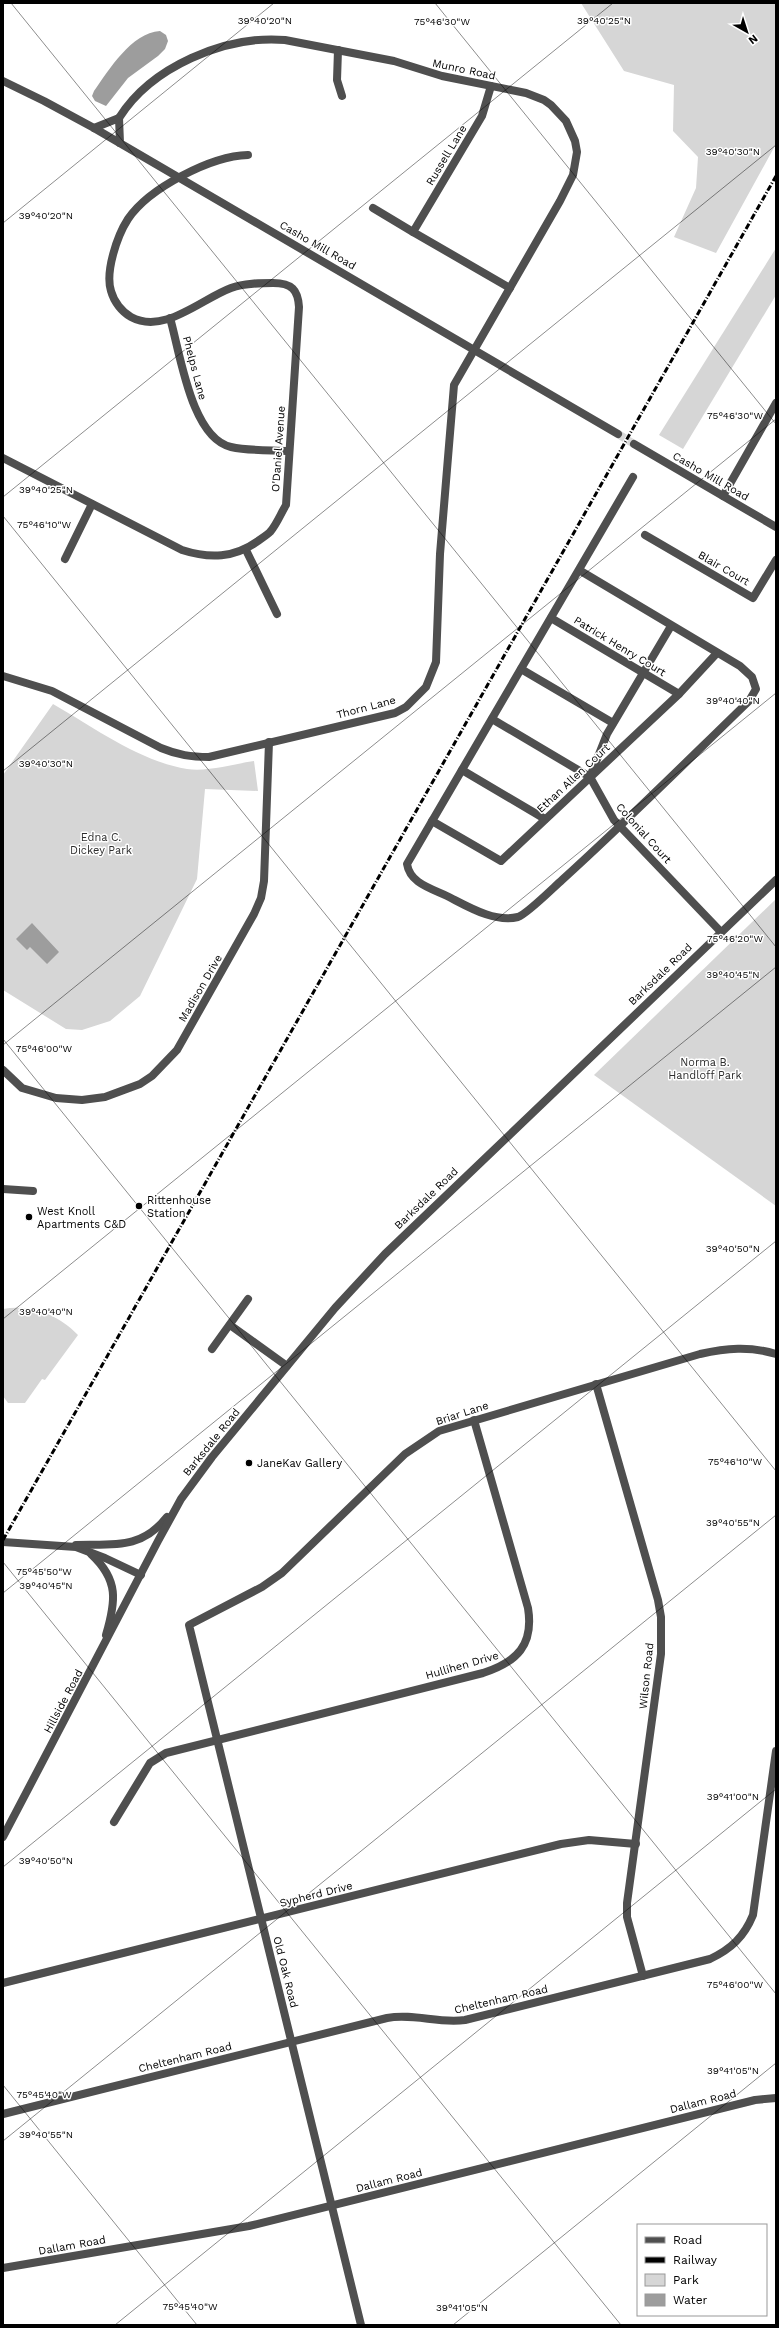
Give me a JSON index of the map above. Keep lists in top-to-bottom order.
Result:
{
  "streets": {
    "street": [
      "Munro Road",
      "Russell Lane",
      "Casho Mill Road",
      "Phelps Lane",
      "O'Daniel Avenue",
      "Blair Court",
      "Patrick Henry Court",
      "Thorn Lane",
      "Ethan Allen Court",
      "Colonial Court",
      "Barksdale Road",
      "Madison Drive",
      "Briar Lane",
      "Hullihen Drive",
      "Wilson Road",
      "Hillside Road",
      "Sypherd Drive",
      "Old Oak Road",
      "Cheltenham Road",
      "Dallam Road"
    ]
  },
  "crossings": [
    ["Munro Road", "Russell Lane"],
    ["Munro Road", "Casho Mill Road"],
    ["Munro Road", "Thorn Lane"],
    ["Casho Mill Road", "Thorn Lane"],
    ["Phelps Lane", "O'Daniel Avenue"],
    ["Patrick Henry Court", "Ethan Allen Court"],
    ["Thorn Lane", "Madison Drive"],
    ["Ethan Allen Court", "Colonial Court"],
    ["Colonial Court", "Barksdale Road"],
    ["Barksdale Road", "Hillside Road"],
    ["Briar Lane", "Hullihen Drive"],
    ["Briar Lane", "Wilson Road"],
    ["Briar Lane", "Old Oak Road"],
    ["Hullihen Drive", "Old Oak Road"],
    ["Wilson Road", "Sypherd Drive"],
    ["Wilson Road", "Cheltenham Road"],
    ["Sypherd Drive", "Old Oak Road"],
    ["Old Oak Road", "Cheltenham Road"],
    ["Old Oak Road", "Dallam Road"]
  ],
  "parks": ["Edna C. Dickey Park", "Norma B. Handloff Park"],
  "places": ["Rittenhouse Station", "West Knoll Apartments C&D", "JaneKav Gallery"],
  "legend": [
    "Road",
    "Railway",
    "Park",
    "Water"
  ],
  "north": "bottom right",
  "coordinates": [
    "39°40'20\"N",
    "39°40'25\"N",
    "75°46'30\"W",
    "39°40'30\"N",
    "75°46'10\"W",
    "39°40'40\"N",
    "75°46'20\"W",
    "39°40'45\"N",
    "75°46'00\"W",
    "39°40'50\"N",
    "39°40'55\"N",
    "75°45'50\"W",
    "39°41'00\"N",
    "39°41'05\"N",
    "75°45'40\"W"
  ]
}
